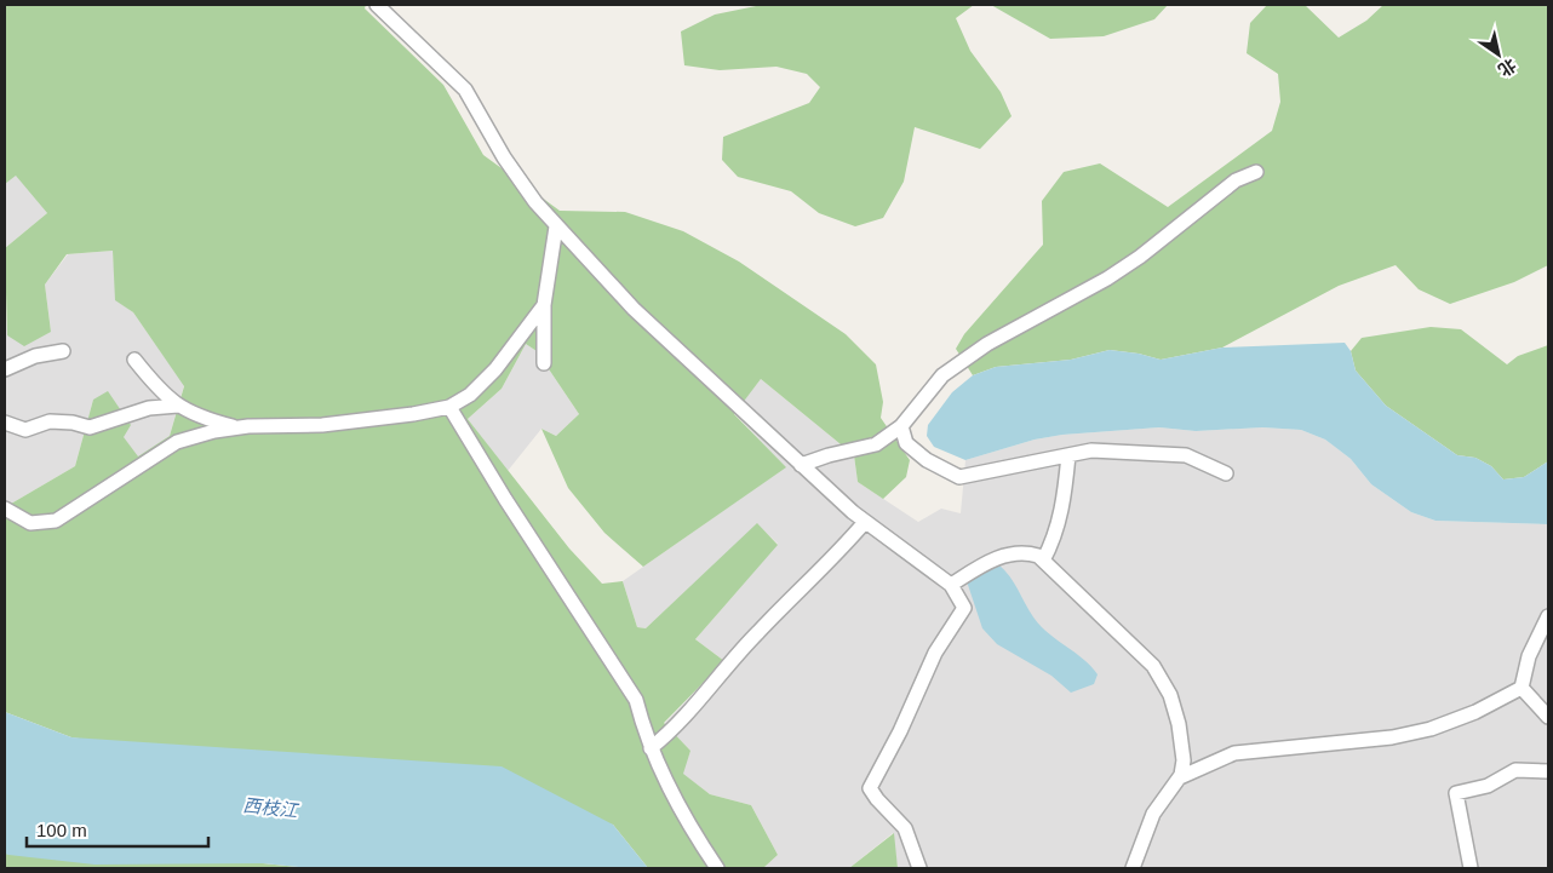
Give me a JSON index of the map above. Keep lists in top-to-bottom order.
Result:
{
  "water": ["西枝江"],
  "scale_bar": "100 m",
  "north": "bottom right"
}
